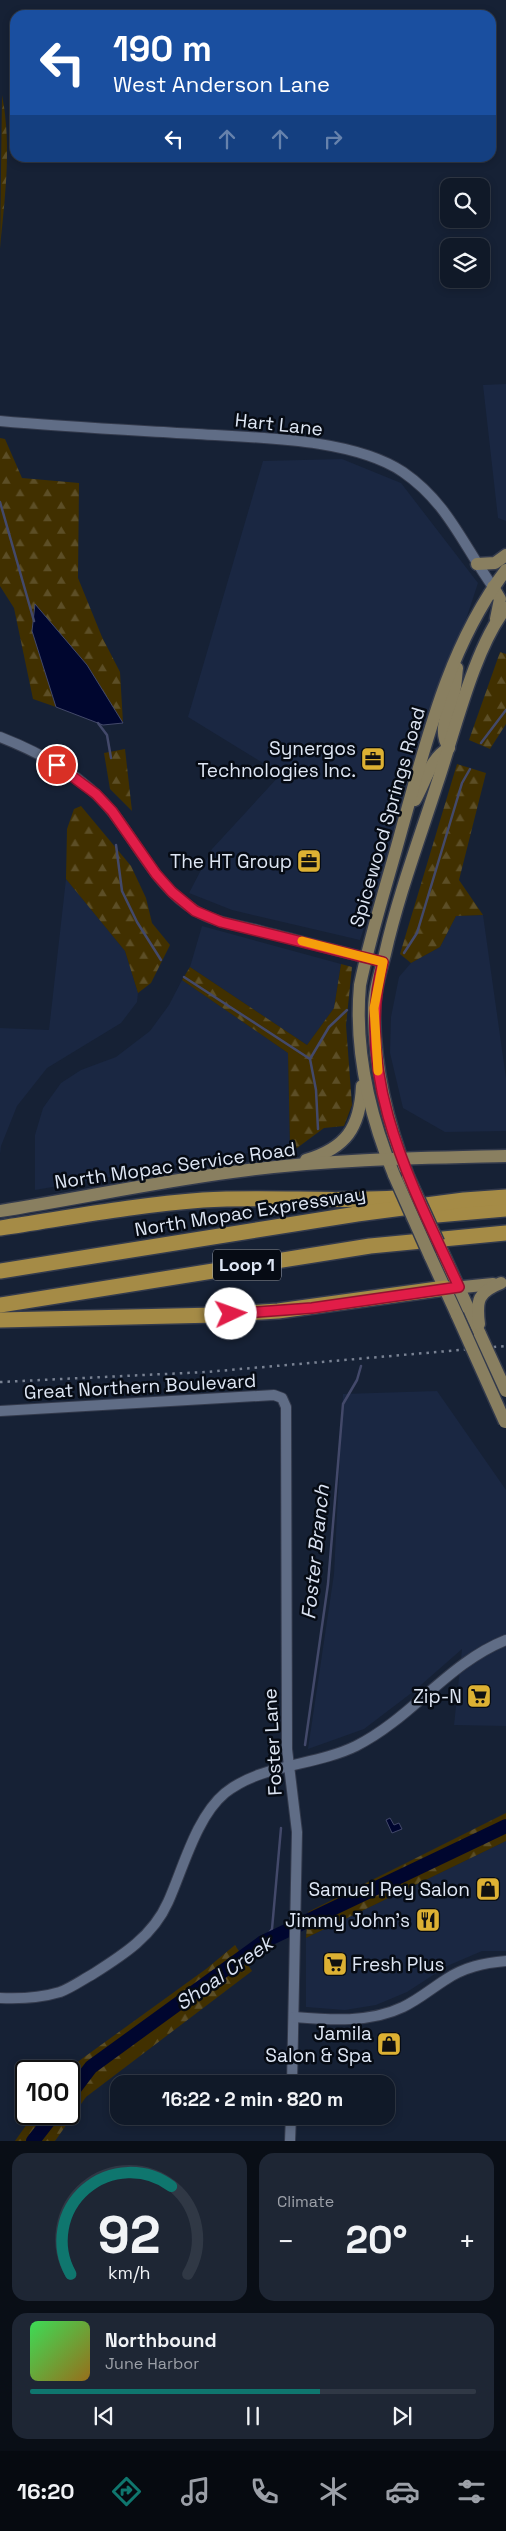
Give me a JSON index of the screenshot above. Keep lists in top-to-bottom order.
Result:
{
  "streets": {
    "highway": ["North Mopac Expressway", "Loop 1"],
    "main road": ["Spicewood Springs Road", "North Mopac Service Road"],
    "street": ["Hart Lane", "Great Northern Boulevard", "Foster Lane"]
  },
  "crossings": [
    ["Hart Lane", "Spicewood Springs Road"],
    ["Spicewood Springs Road", "North Mopac Service Road"],
    ["Great Northern Boulevard", "Foster Lane"]
  ],
  "water": ["Foster Branch", "Shoal Creek"],
  "places": {
    "office": ["Synergos Technologies Inc.", "The HT Group"],
    "supermarket": ["Zip-N", "Fresh Plus"],
    "shop": ["Samuel Rey Salon", "Jamila Salon & Spa"],
    "restaurant": ["Jimmy John's"]
  },
  "page": {
    "turn": ["190 m", "West Anderson Lane"],
    "limit": "100",
    "trip": "16:22 · 2 min · 820 m",
    "tile": "Climate",
    "heat": ["−", "20°", "+"],
    "song": ["Northbound", "June Harbor"],
    "tabs": "16:20",
    "gauge": ["92", "km/h"]
  }
}
